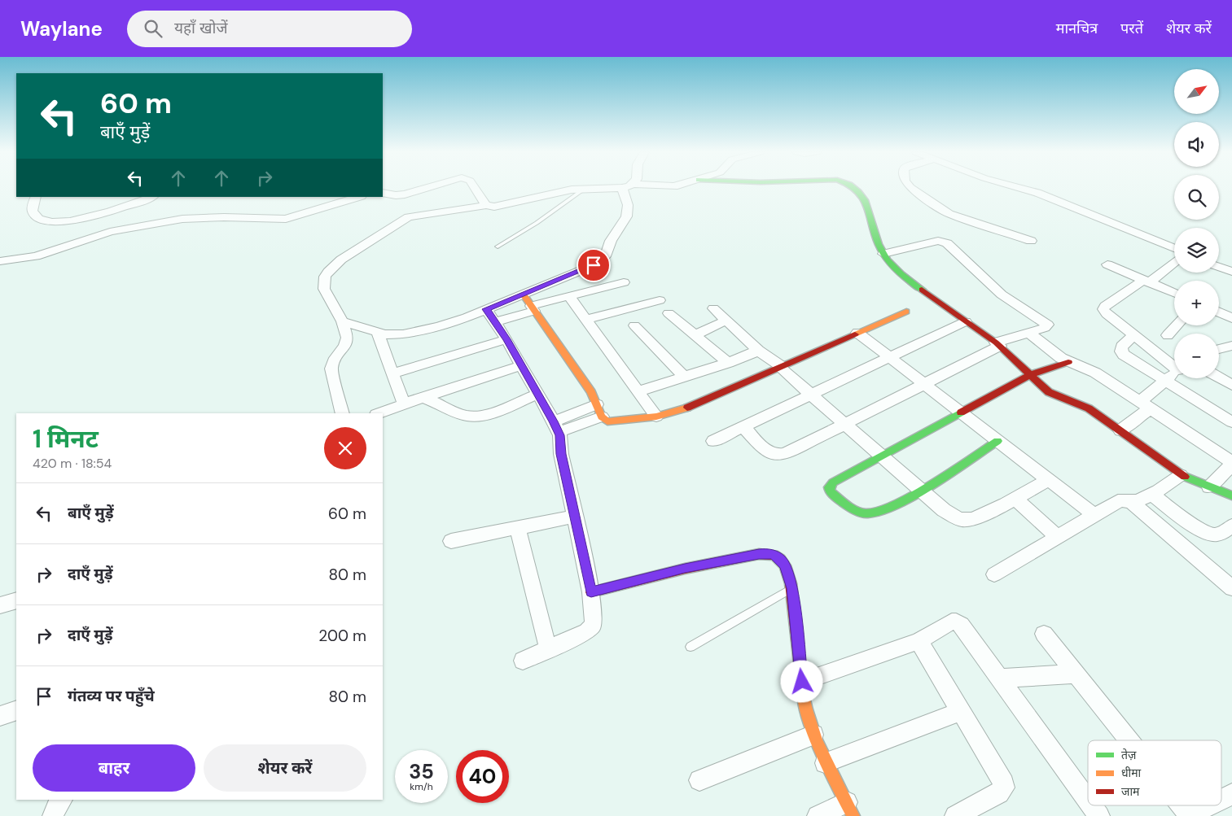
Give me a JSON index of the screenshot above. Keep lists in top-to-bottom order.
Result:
{
  "legend": ["तेज़", "धीमा", "जाम"],
  "north": "top right",
  "page": {
    "header": "Waylane",
    "search": "यहाँ खोजें",
    "nav": ["मानचित्र", "परतें", "शेयर करें"],
    "map_buttons": ["+", "−"],
    "turn": ["60 m", "बाएँ मुड़ें"],
    "heading": ["1 मिनट", "420 m · 18:54"],
    "list": [
      {
        "name": "बाएँ मुड़ें",
        "value": "60 m"
      },
      {
        "name": "दाएँ मुड़ें",
        "value": "80 m"
      },
      {
        "name": "दाएँ मुड़ें",
        "value": "200 m"
      },
      {
        "name": "गंतव्य पर पहुँचे",
        "value": "80 m"
      }
    ],
    "buttons": ["बाहर", "शेयर करें"],
    "speed": "35 km/h",
    "limit": "40"
  }
}
